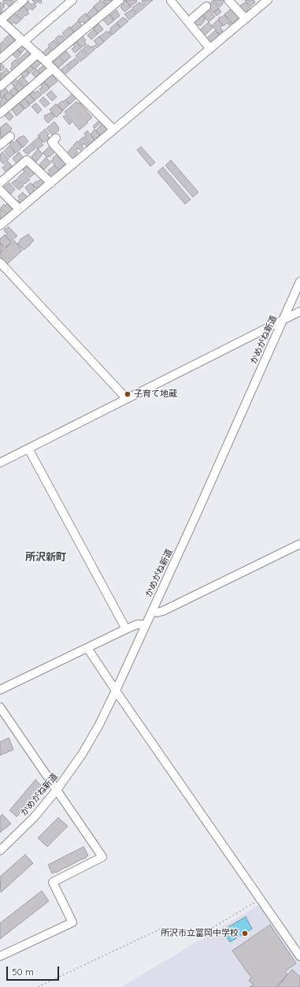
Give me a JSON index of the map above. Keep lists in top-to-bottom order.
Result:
{
  "streets": {
    "street": ["かめがね新道"]
  },
  "districts": ["所沢新町"],
  "places": ["子育て地蔵", "所沢市立富岡中学校"],
  "scale_bar": "50 m"
}
